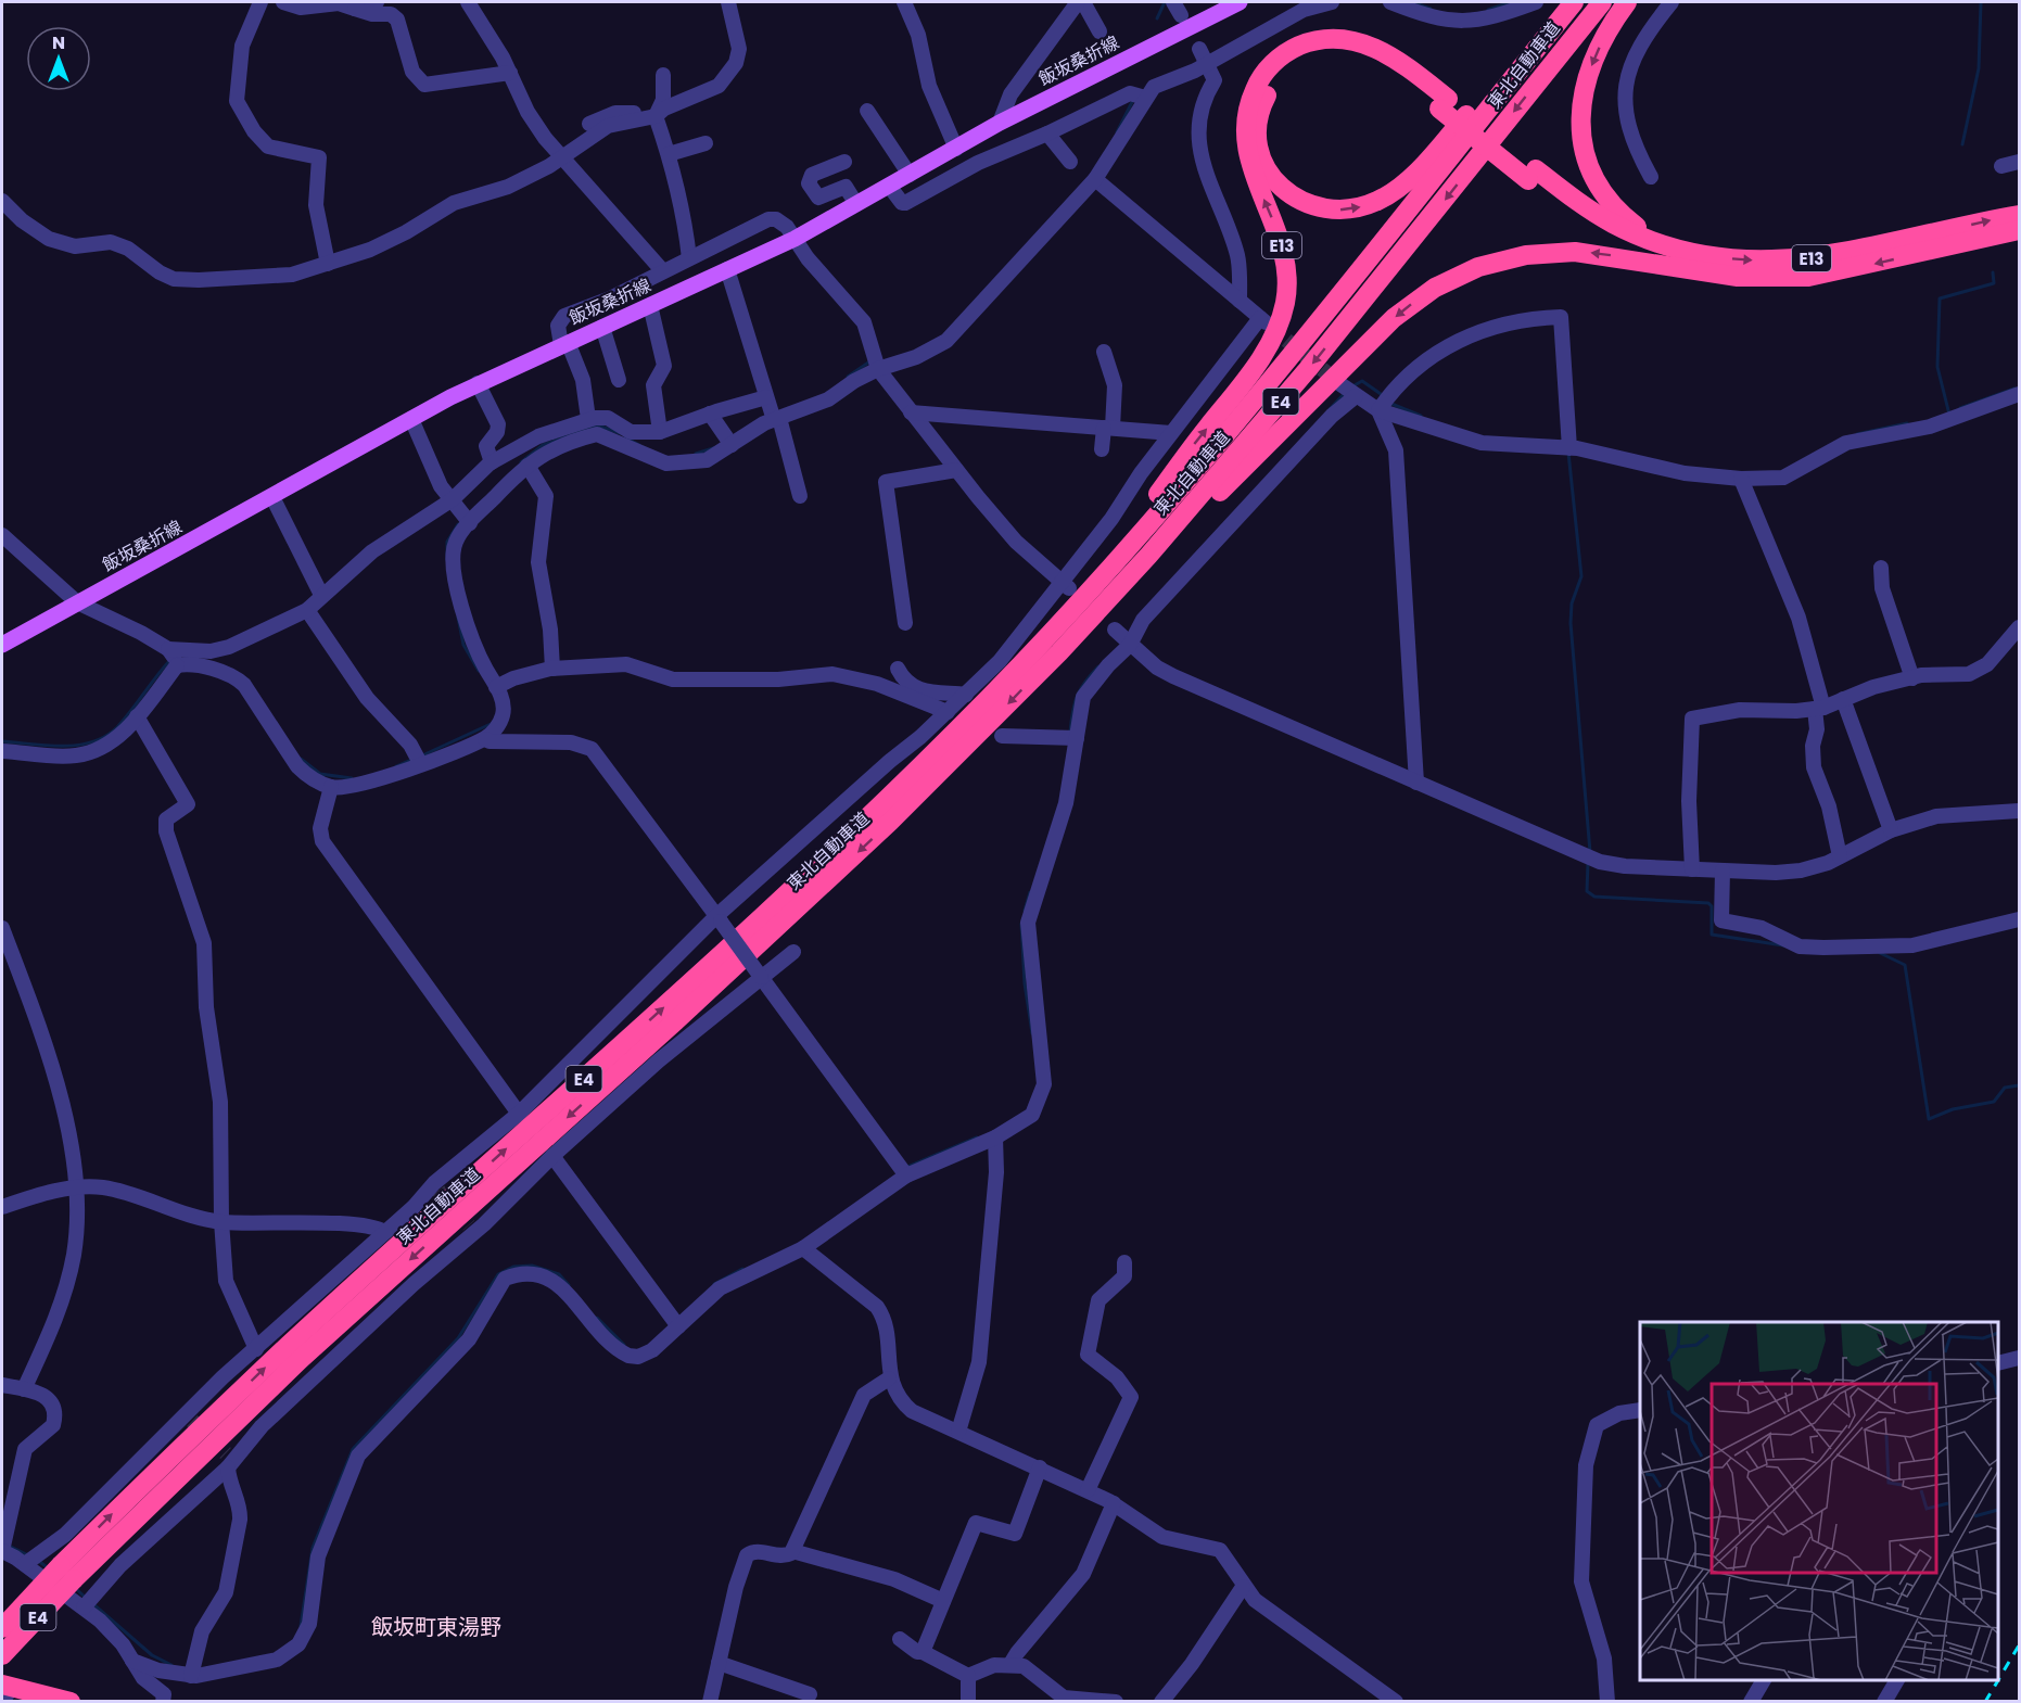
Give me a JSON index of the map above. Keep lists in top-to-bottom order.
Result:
{
  "streets": {
    "highway": ["東北自動車道", "E13", "E4"],
    "main road": ["飯坂桑折線"]
  },
  "crossings": [
    ["東北自動車道", "E13"]
  ],
  "districts": ["飯坂町東湯野"],
  "north": "top"
}
